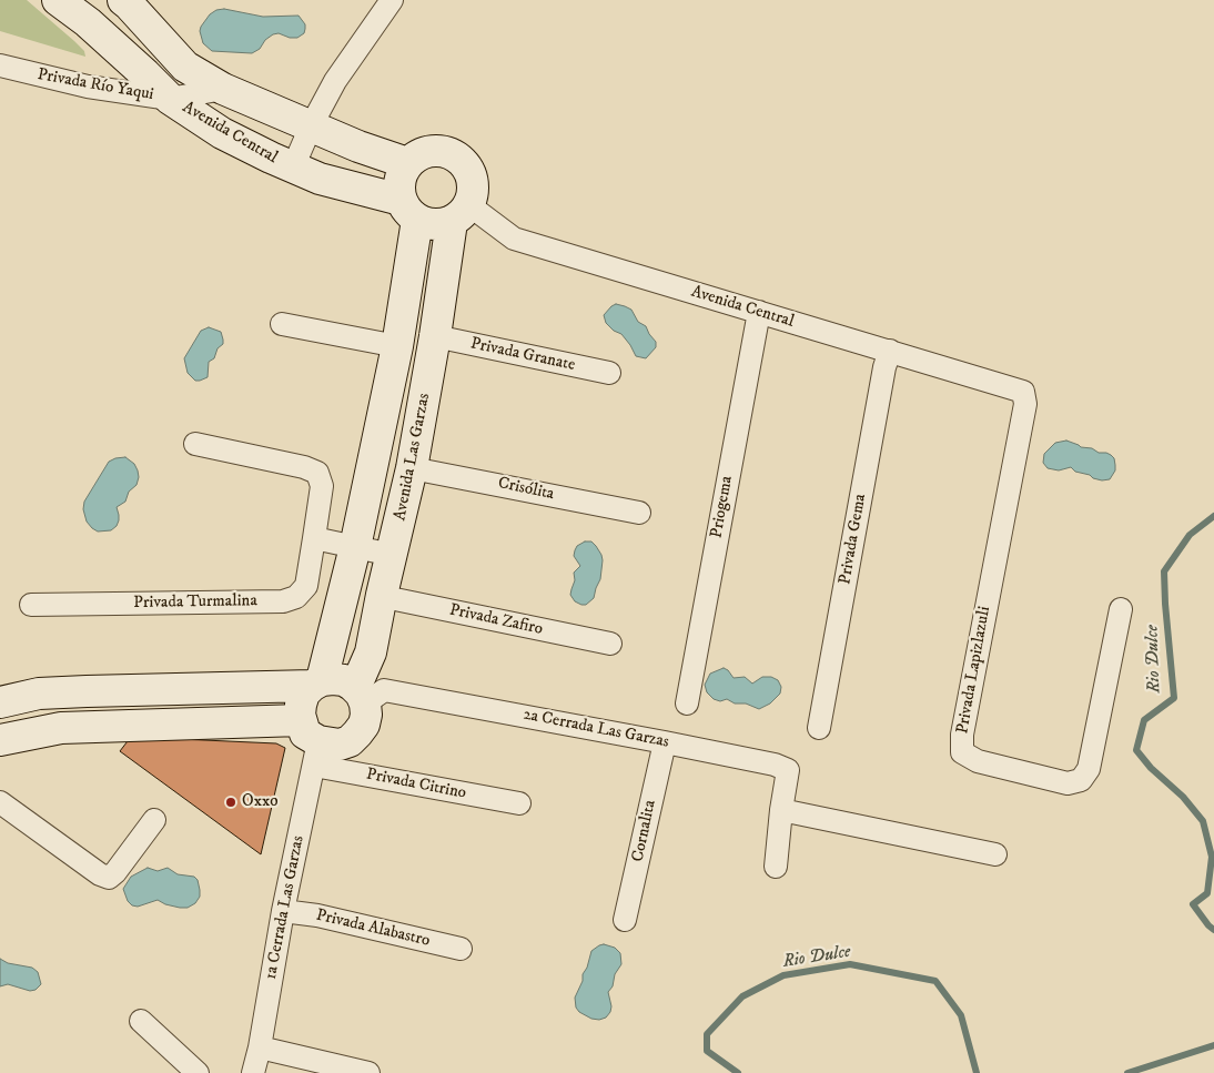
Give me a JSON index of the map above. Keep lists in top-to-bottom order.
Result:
{
  "streets": {
    "street": [
      "Privada Río Yaqui",
      "Avenida Central",
      "Privada Granate",
      "Avenida Las Garzas",
      "Crisólita",
      "Priogema",
      "Privada Gema",
      "Privada Turmalina",
      "Privada Zafiro",
      "Privada Lapizlazuli",
      "2a Cerrada Las Garzas",
      "Privada Citrino",
      "Cornalita",
      "1a Cerrada Las Garzas",
      "Privada Alabastro"
    ]
  },
  "crossings": [
    ["Privada Río Yaqui", "Avenida Central"],
    ["Avenida Central", "Avenida Las Garzas"],
    ["Avenida Central", "Priogema"],
    ["Avenida Central", "Privada Gema"],
    ["Avenida Central", "Privada Lapizlazuli"],
    ["Privada Granate", "Avenida Las Garzas"],
    ["Avenida Las Garzas", "Crisólita"],
    ["Avenida Las Garzas", "Privada Zafiro"],
    ["Avenida Las Garzas", "2a Cerrada Las Garzas"],
    ["Avenida Las Garzas", "Privada Citrino"],
    ["Avenida Las Garzas", "1a Cerrada Las Garzas"],
    ["2a Cerrada Las Garzas", "Privada Citrino"],
    ["2a Cerrada Las Garzas", "Cornalita"],
    ["2a Cerrada Las Garzas", "1a Cerrada Las Garzas"],
    ["Privada Citrino", "1a Cerrada Las Garzas"],
    ["1a Cerrada Las Garzas", "Privada Alabastro"]
  ],
  "water": ["Rio Dulce"],
  "places": ["Oxxo"]
}
